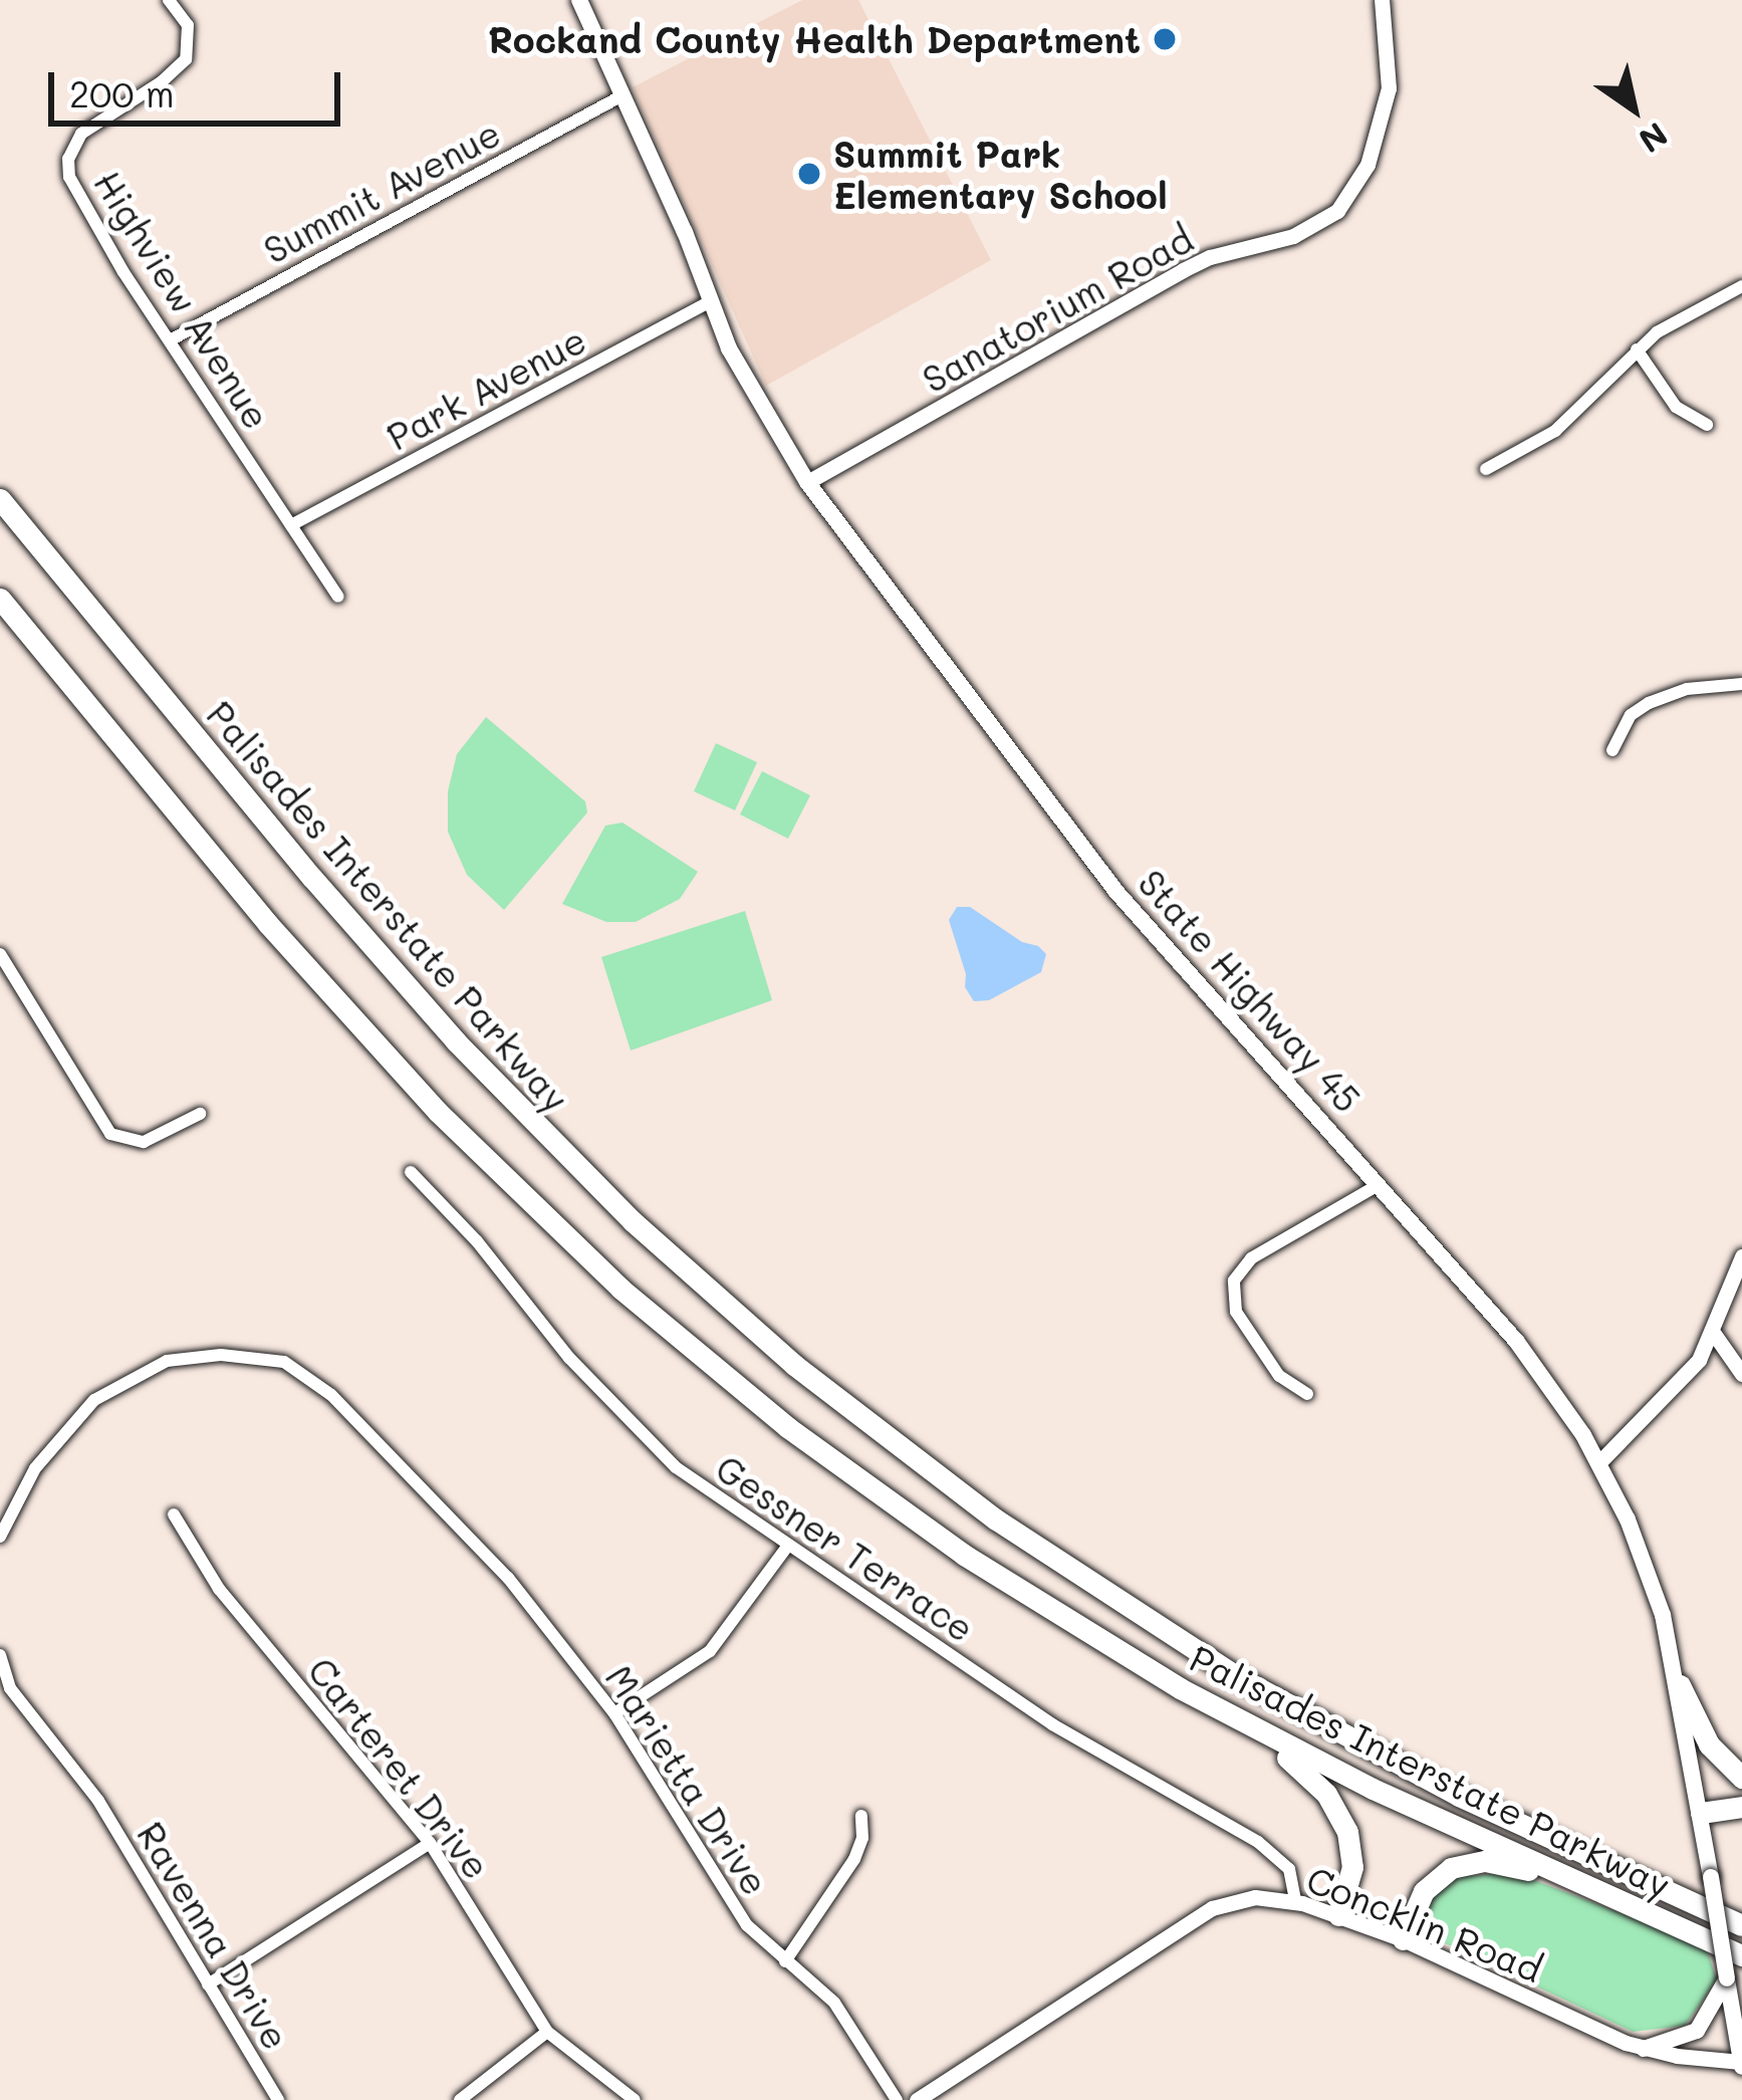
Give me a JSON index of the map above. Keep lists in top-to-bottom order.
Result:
{
  "streets": {
    "highway": ["Palisades Interstate Parkway"],
    "main road": ["State Highway 45"],
    "street": [
      "Summit Avenue",
      "Highview Avenue",
      "Sanatorium Road",
      "Park Avenue",
      "Gessner Terrace",
      "Carteret Drive",
      "Marietta Drive",
      "Concklin Road",
      "Ravenna Drive"
    ]
  },
  "crossings": [
    ["Summit Avenue", "Highview Avenue"],
    ["Summit Avenue", "State Highway 45"],
    ["Highview Avenue", "Park Avenue"],
    ["Sanatorium Road", "State Highway 45"],
    ["Park Avenue", "State Highway 45"],
    ["State Highway 45", "Concklin Road"],
    ["Gessner Terrace", "Concklin Road"]
  ],
  "places": ["Rockand County Health Department", "Summit Park Elementary School"],
  "scale_bar": "200 m",
  "north": "bottom right"
}
